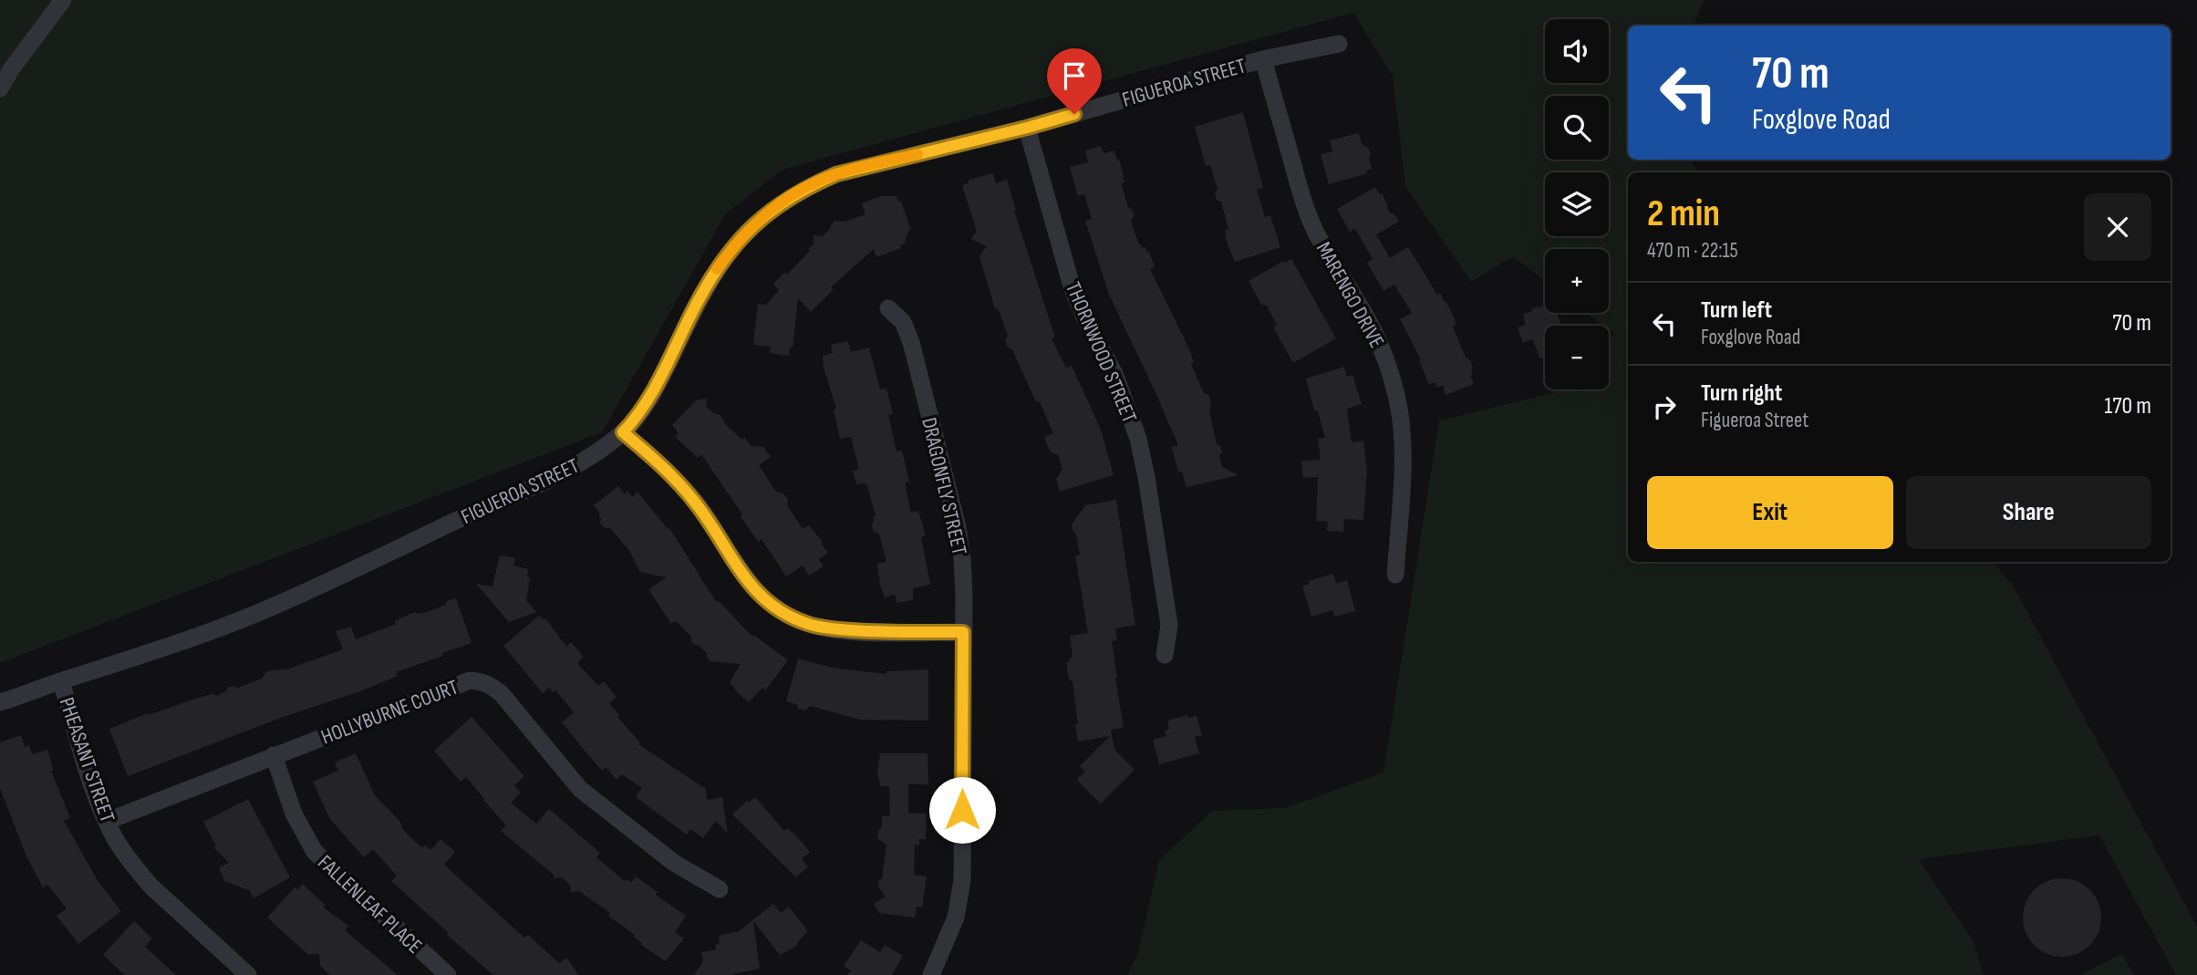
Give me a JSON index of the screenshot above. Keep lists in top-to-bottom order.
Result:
{
  "streets": {
    "street": [
      "FIGUEROA STREET",
      "MARENGO DRIVE",
      "THORNWOOD STREET",
      "DRAGONFLY STREET",
      "HOLLYBURNE COURT",
      "PHEASANT STREET",
      "FALLENLEAF PLACE"
    ]
  },
  "crossings": [
    ["FIGUEROA STREET", "MARENGO DRIVE"],
    ["FIGUEROA STREET", "THORNWOOD STREET"],
    ["FIGUEROA STREET", "PHEASANT STREET"],
    ["HOLLYBURNE COURT", "PHEASANT STREET"],
    ["HOLLYBURNE COURT", "FALLENLEAF PLACE"]
  ],
  "page": {
    "map_buttons": ["+", "−"],
    "turn": ["70 m", "Foxglove Road"],
    "heading": ["2 min", "470 m · 22:15"],
    "list": [
      {
        "name": "Turn left",
        "note": "Foxglove Road",
        "value": "70 m"
      },
      {
        "name": "Turn right",
        "note": "Figueroa Street",
        "value": "170 m"
      }
    ],
    "buttons": ["Exit", "Share"]
  }
}
